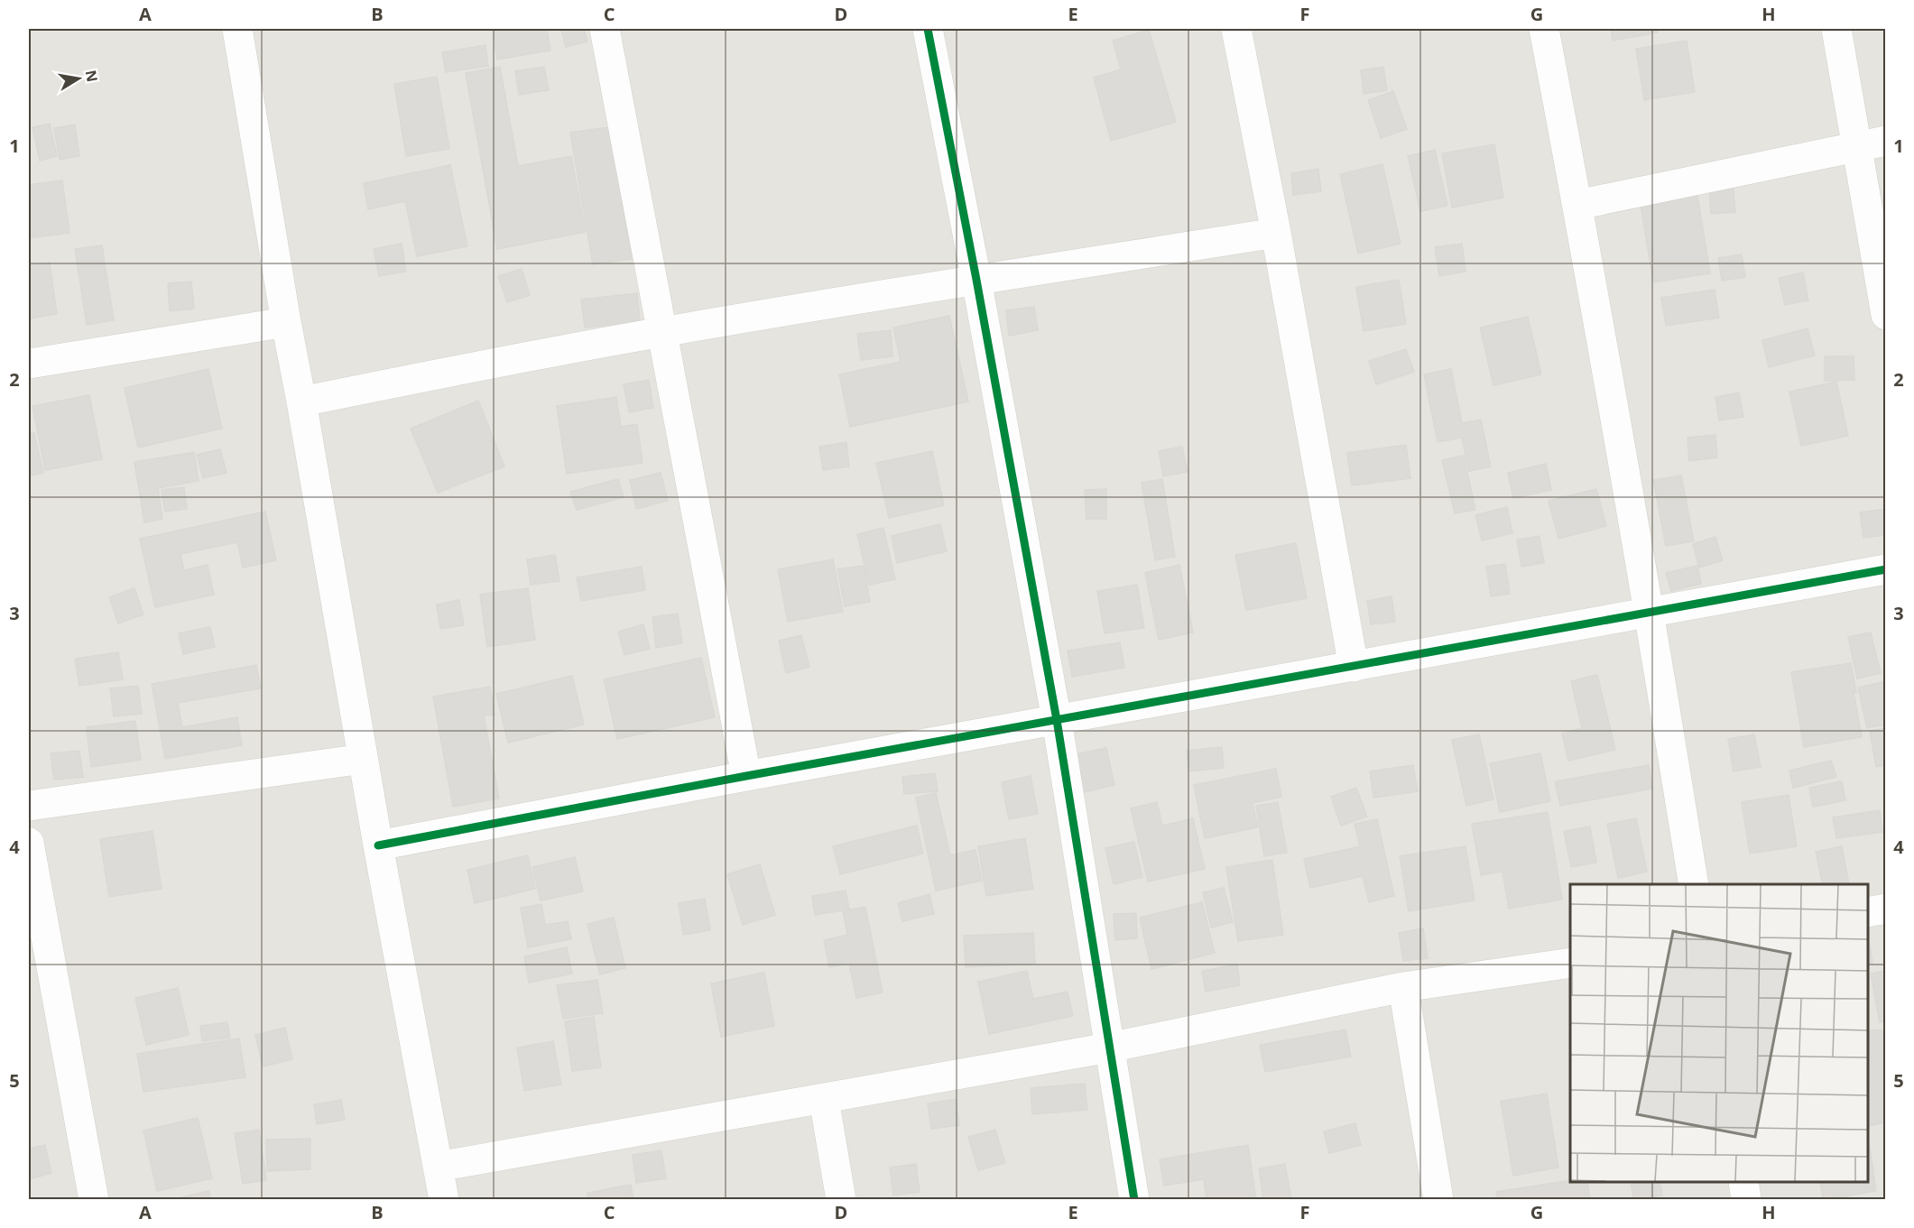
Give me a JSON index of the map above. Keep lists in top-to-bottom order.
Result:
{
  "north": "right",
  "grid": {
    "columns": [
      "A",
      "B",
      "C",
      "D",
      "E",
      "F",
      "G",
      "H"
    ],
    "rows": [
      "1",
      "2",
      "3",
      "4",
      "5"
    ]
  }
}
